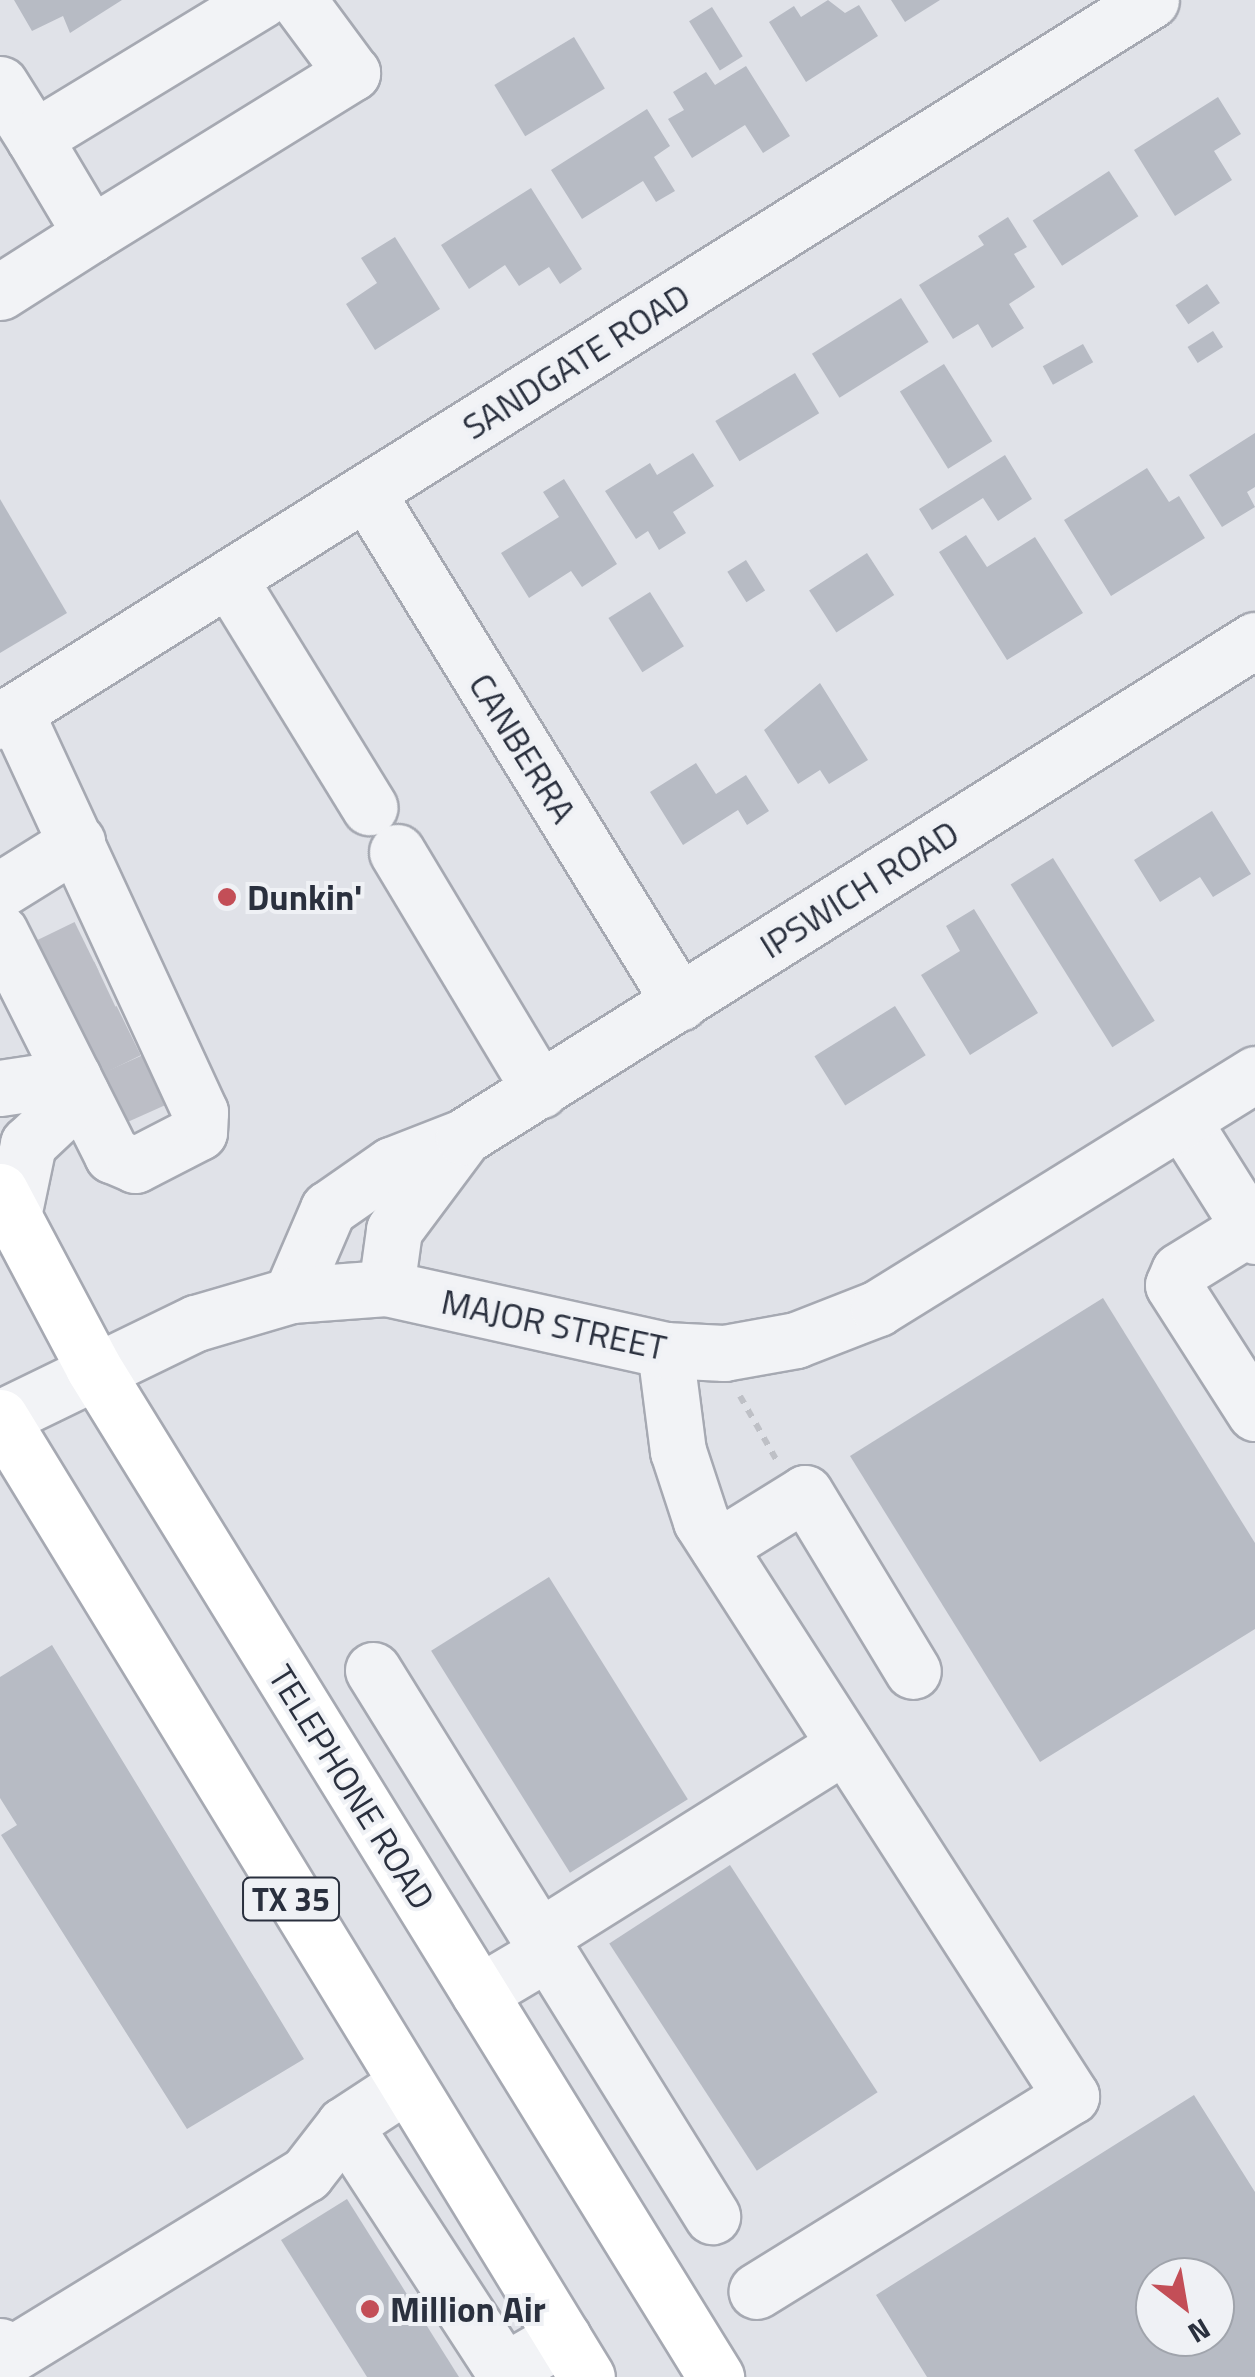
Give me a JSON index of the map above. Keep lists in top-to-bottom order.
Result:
{
  "streets": {
    "main road": ["TELEPHONE ROAD", "TX 35"],
    "street": [
      "SANDGATE ROAD",
      "CANBERRA",
      "IPSWICH ROAD",
      "MAJOR STREET"
    ]
  },
  "crossings": [
    ["SANDGATE ROAD", "CANBERRA"],
    ["CANBERRA", "IPSWICH ROAD"],
    ["IPSWICH ROAD", "MAJOR STREET"],
    ["MAJOR STREET", "TELEPHONE ROAD"]
  ],
  "places": ["Dunkin'", "Million Air"],
  "north": "bottom right"
}
